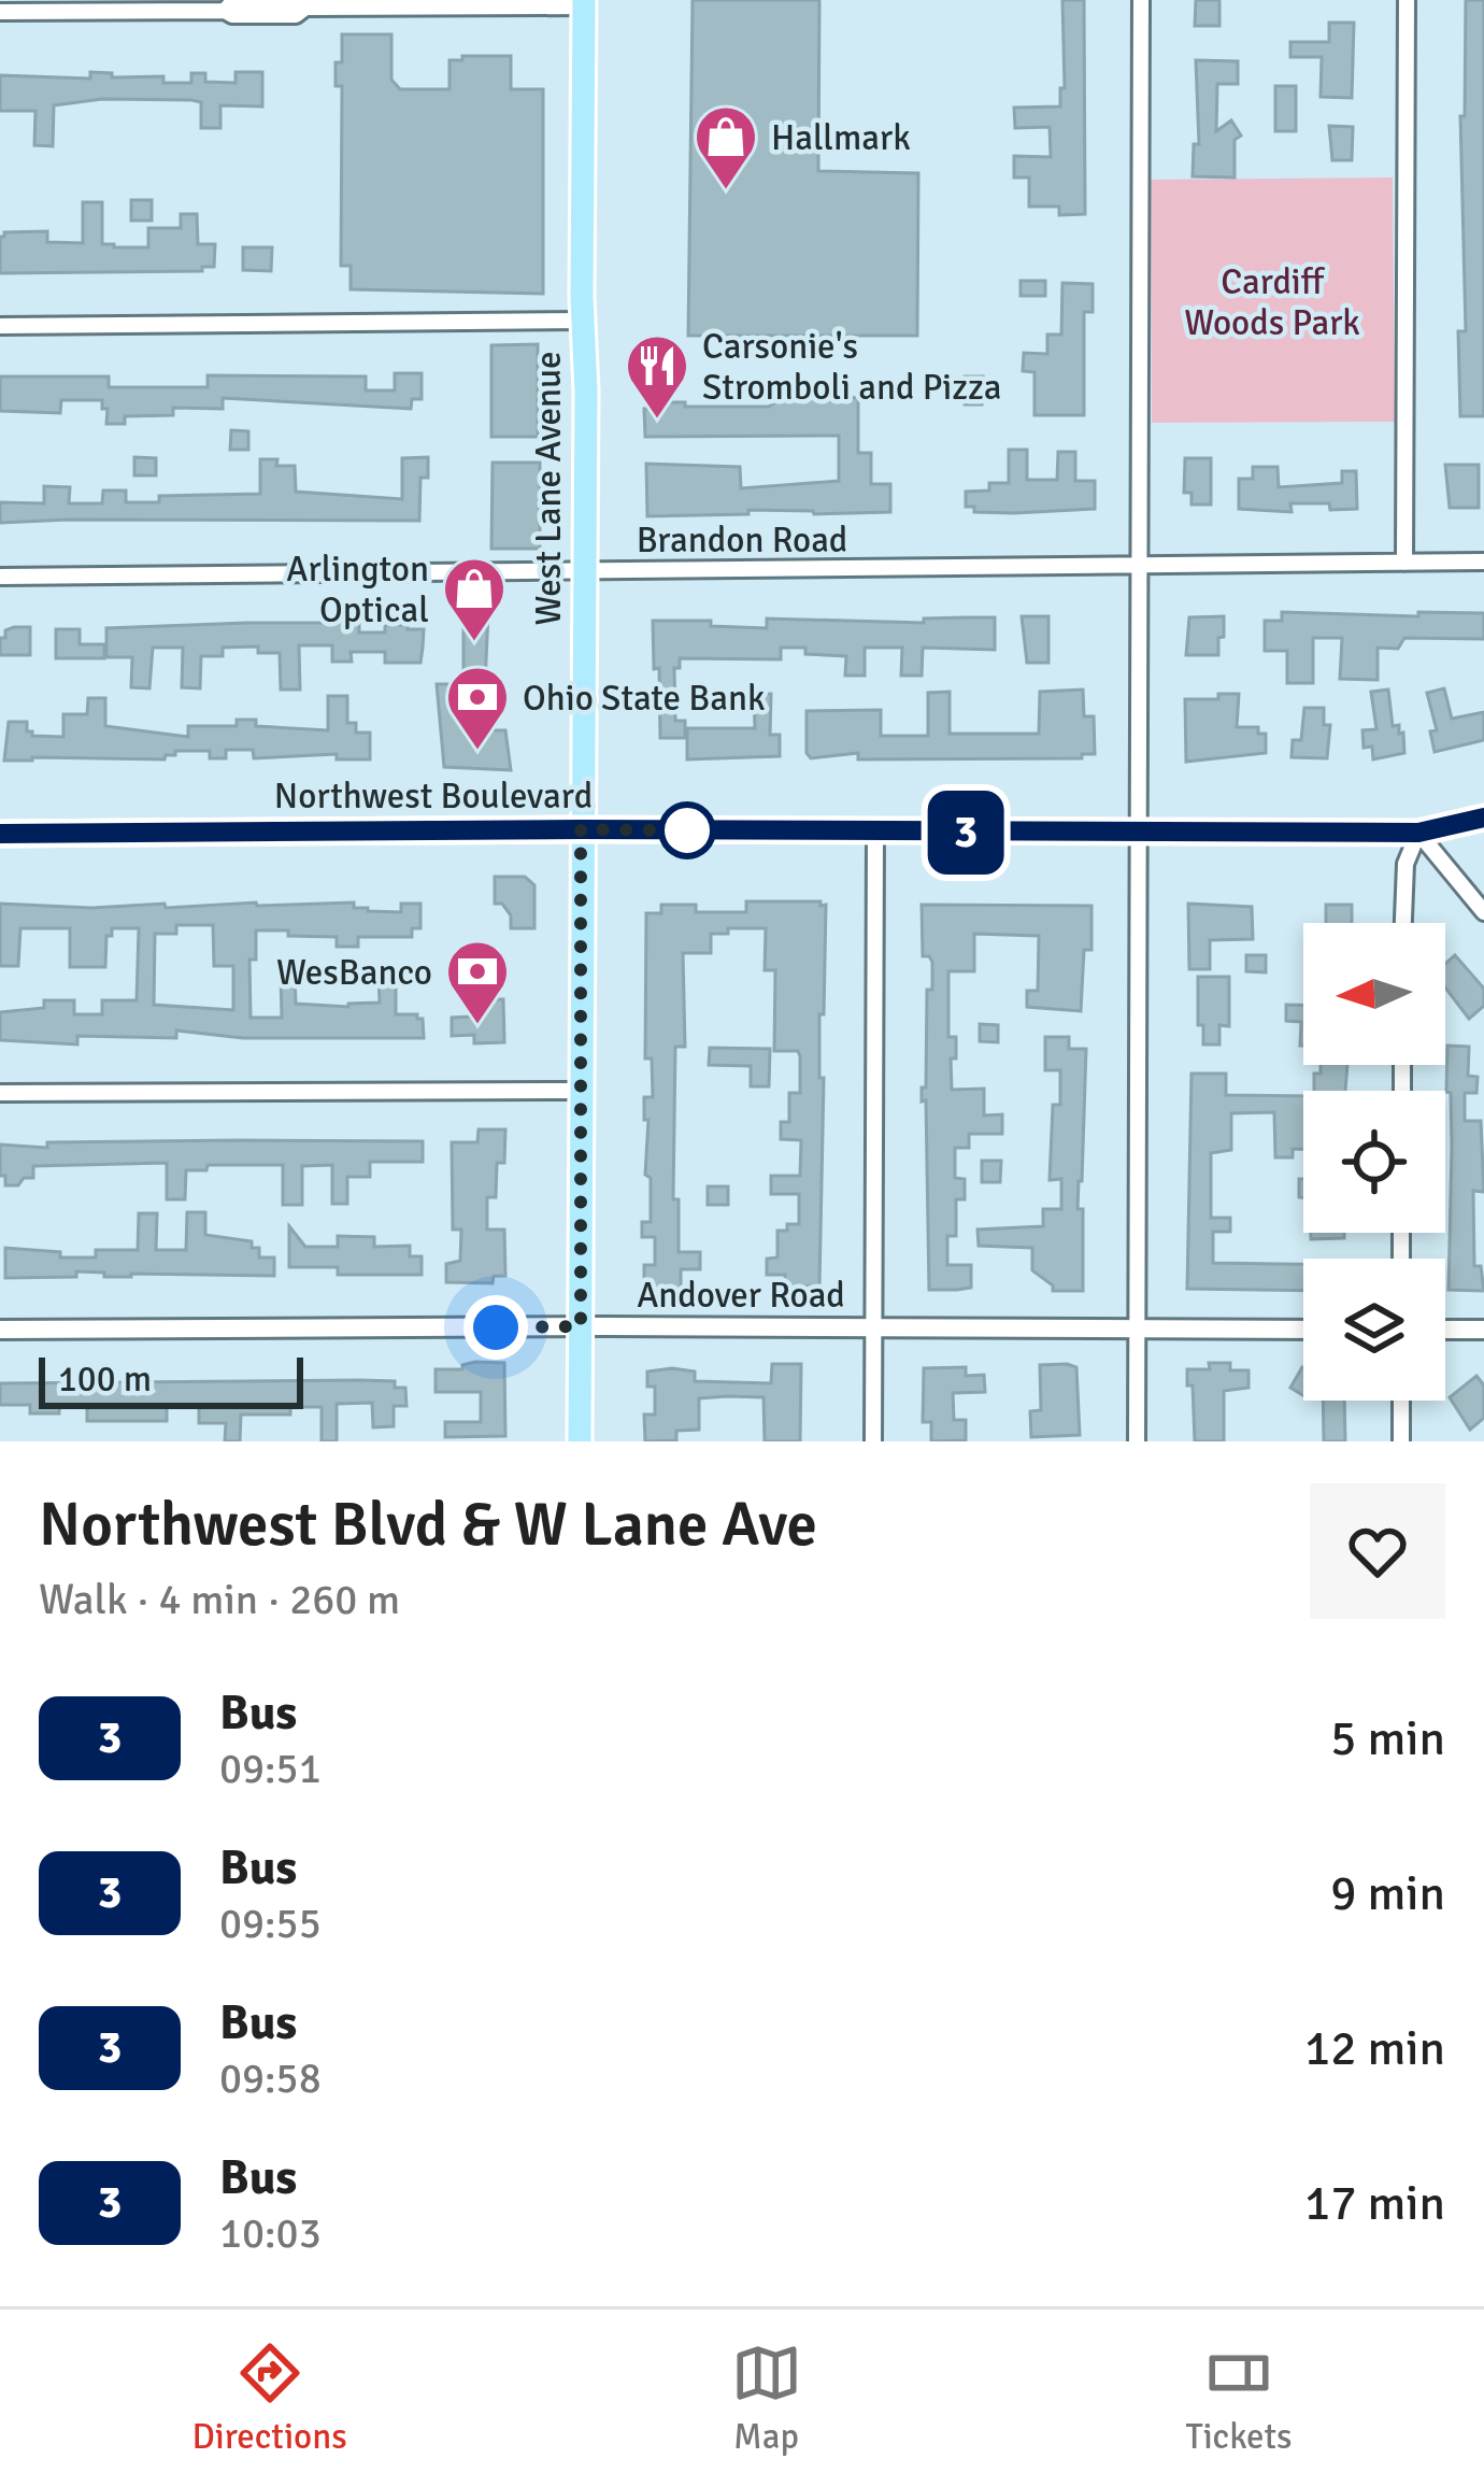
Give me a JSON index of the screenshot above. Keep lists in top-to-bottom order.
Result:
{
  "streets": {
    "main road": ["West Lane Avenue", "Northwest Boulevard"],
    "street": ["Brandon Road", "Andover Road"]
  },
  "crossings": [
    ["West Lane Avenue", "Brandon Road"],
    ["West Lane Avenue", "Northwest Boulevard"],
    ["West Lane Avenue", "Andover Road"]
  ],
  "parks": ["Cardiff Woods Park"],
  "places": {
    "shop": ["Hallmark", "Arlington Optical"],
    "restaurant": ["Carsonie's Stromboli and Pizza"],
    "bank": ["Ohio State Bank", "WesBanco"]
  },
  "lines": ["bus line 3"],
  "scale_bar": "100 m",
  "north": "left",
  "page": {
    "on_map": "3",
    "scale": "100 m",
    "heading": ["Northwest Blvd & W Lane Ave", "Walk · 4 min · 260 m"],
    "list": [
      {
        "mark": "3",
        "name": "Bus",
        "note": "09:51",
        "value": "5 min"
      },
      {
        "mark": "3",
        "name": "Bus",
        "note": "09:55",
        "value": "9 min"
      },
      {
        "mark": "3",
        "name": "Bus",
        "note": "09:58",
        "value": "12 min"
      },
      {
        "mark": "3",
        "name": "Bus",
        "note": "10:03",
        "value": "17 min"
      }
    ],
    "tabs": ["Directions", "Map", "Tickets"]
  }
}
